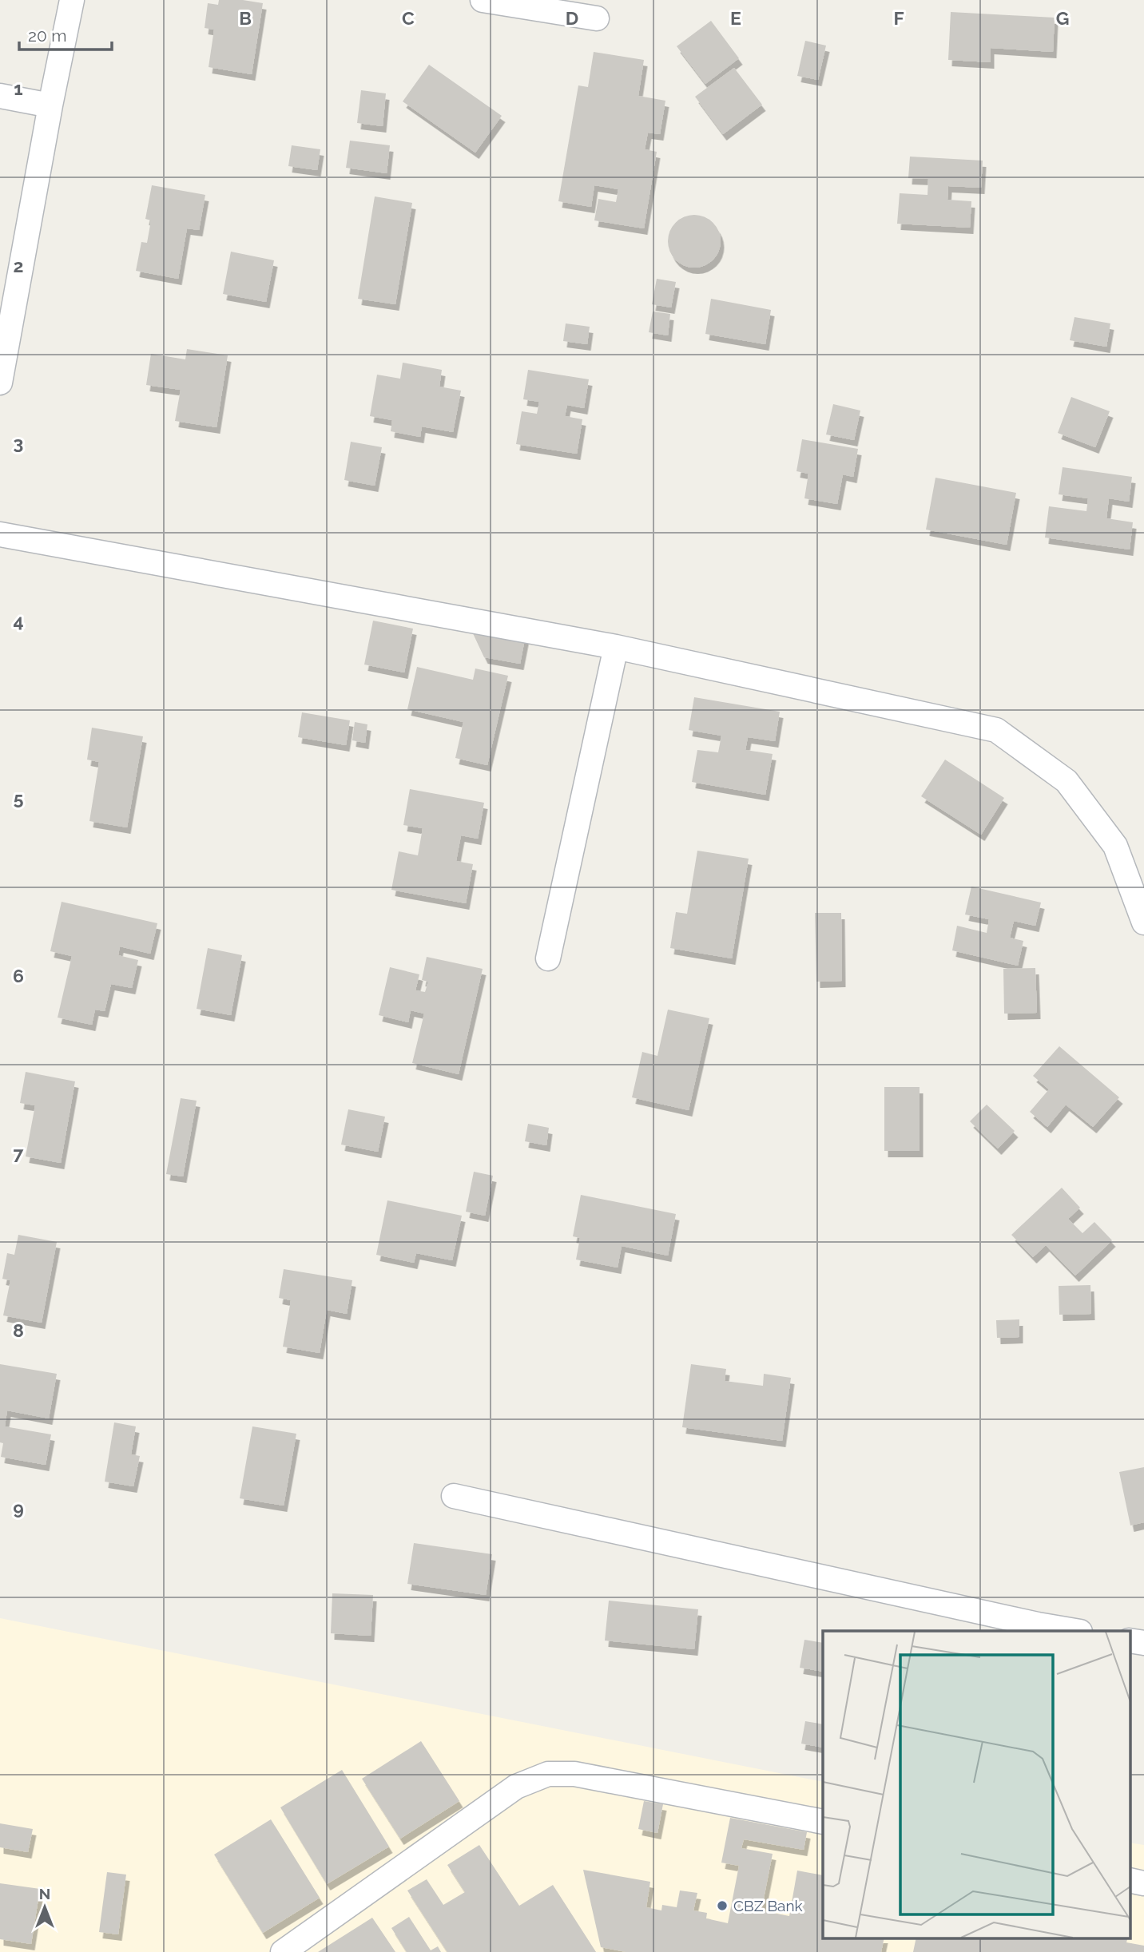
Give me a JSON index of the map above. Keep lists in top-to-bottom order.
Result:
{
  "places": ["CBZ Bank"],
  "scale_bar": "20 m",
  "north": "top",
  "grid": {
    "columns": [
      "B",
      "C",
      "D",
      "E",
      "F",
      "G"
    ],
    "rows": [
      "1",
      "2",
      "3",
      "4",
      "5",
      "6",
      "7",
      "8",
      "9"
    ]
  }
}
